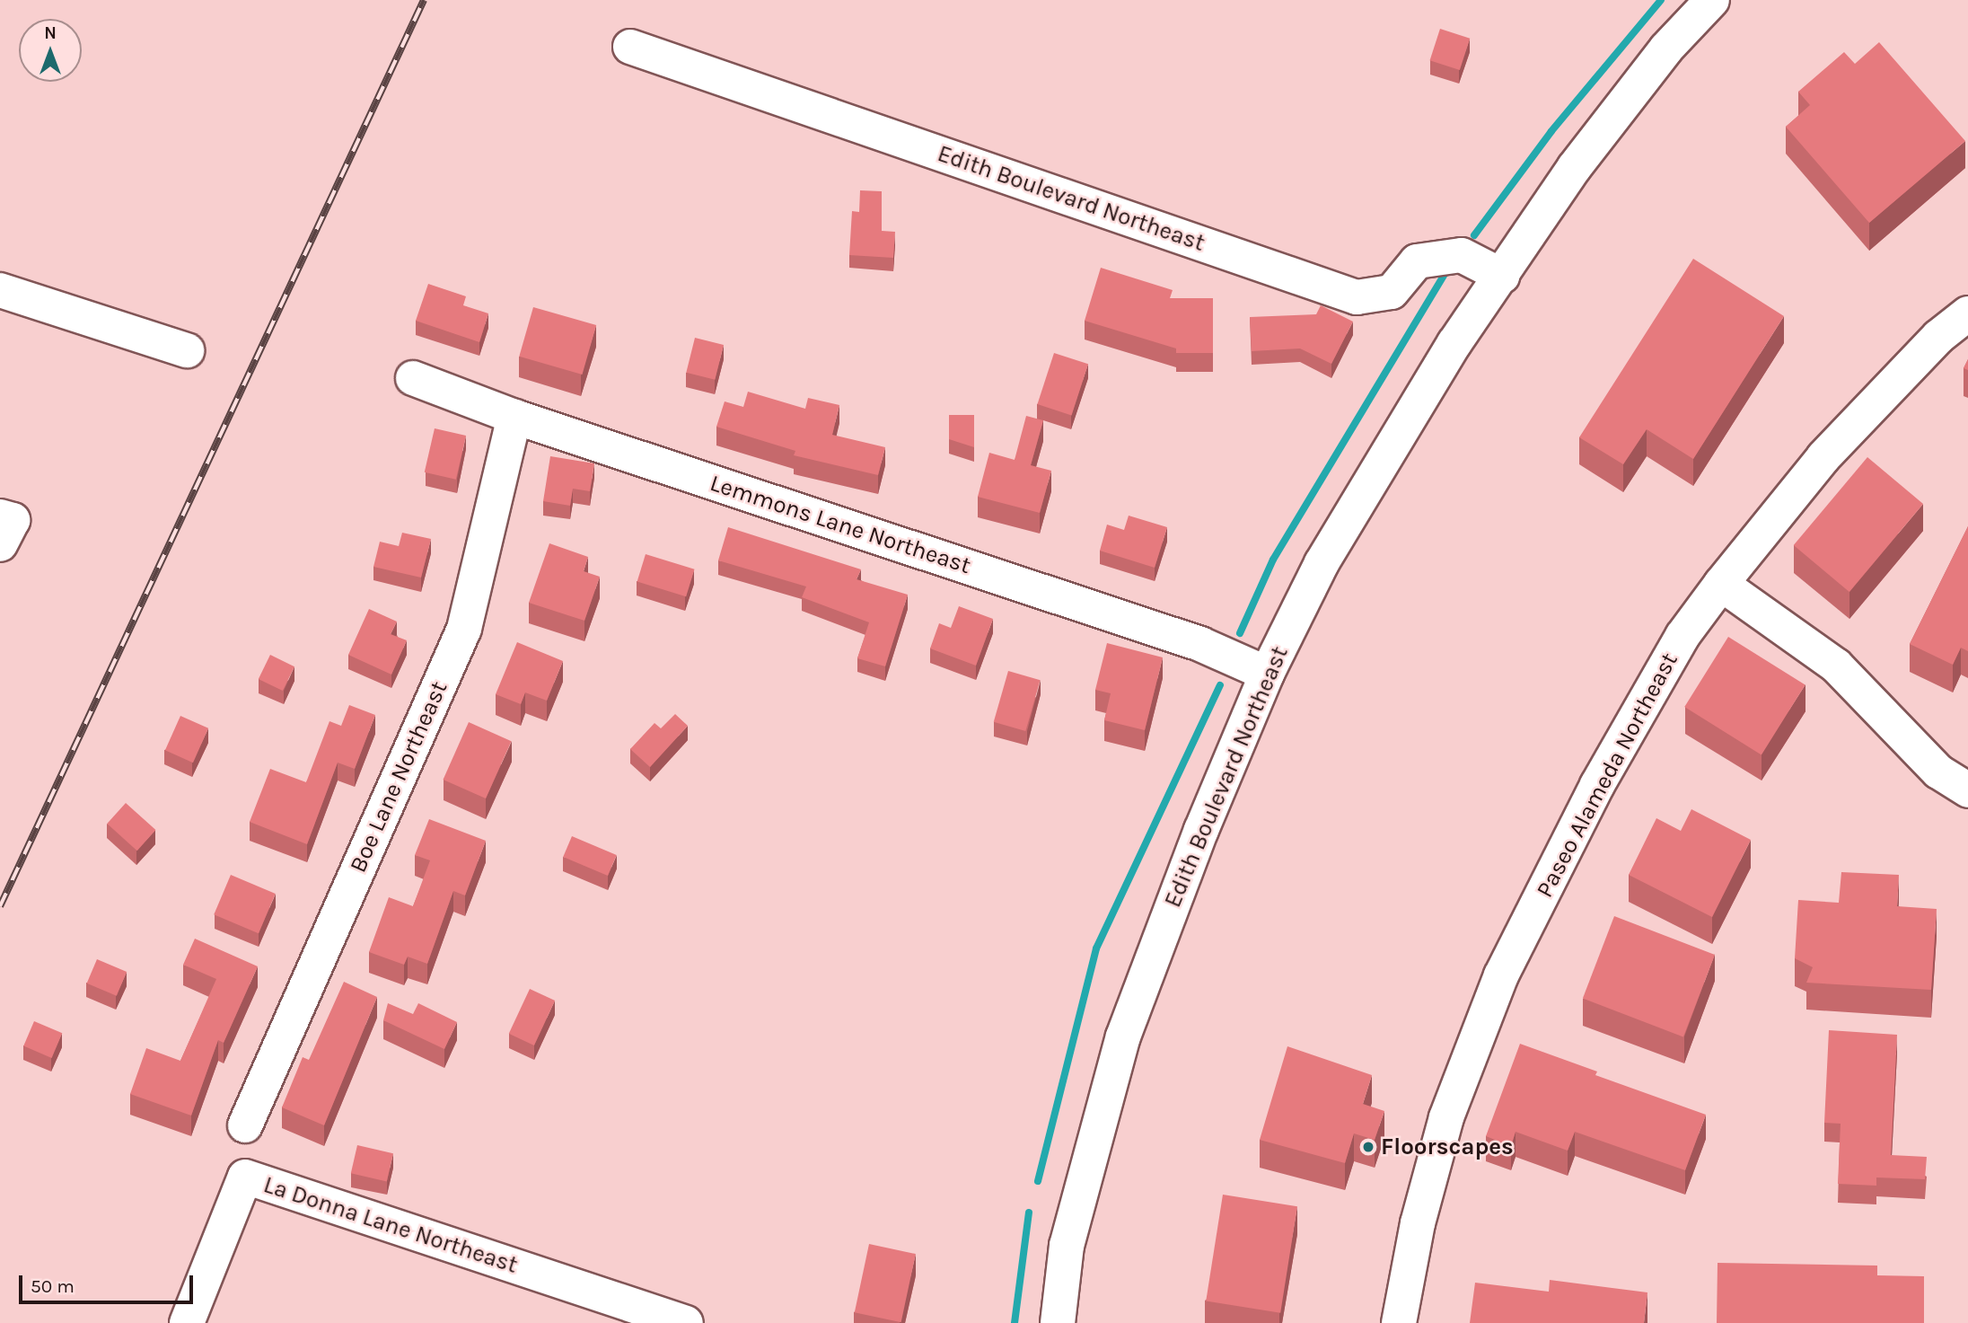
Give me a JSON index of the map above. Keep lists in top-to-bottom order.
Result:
{
  "streets": {
    "street": [
      "Edith Boulevard Northeast",
      "Lemmons Lane Northeast",
      "Paseo Alameda Northeast",
      "Boe Lane Northeast",
      "La Donna Lane Northeast"
    ]
  },
  "crossings": [
    ["Edith Boulevard Northeast", "Lemmons Lane Northeast"],
    ["Lemmons Lane Northeast", "Boe Lane Northeast"]
  ],
  "places": ["Floorscapes"],
  "scale_bar": "50 m",
  "north": "top"
}
